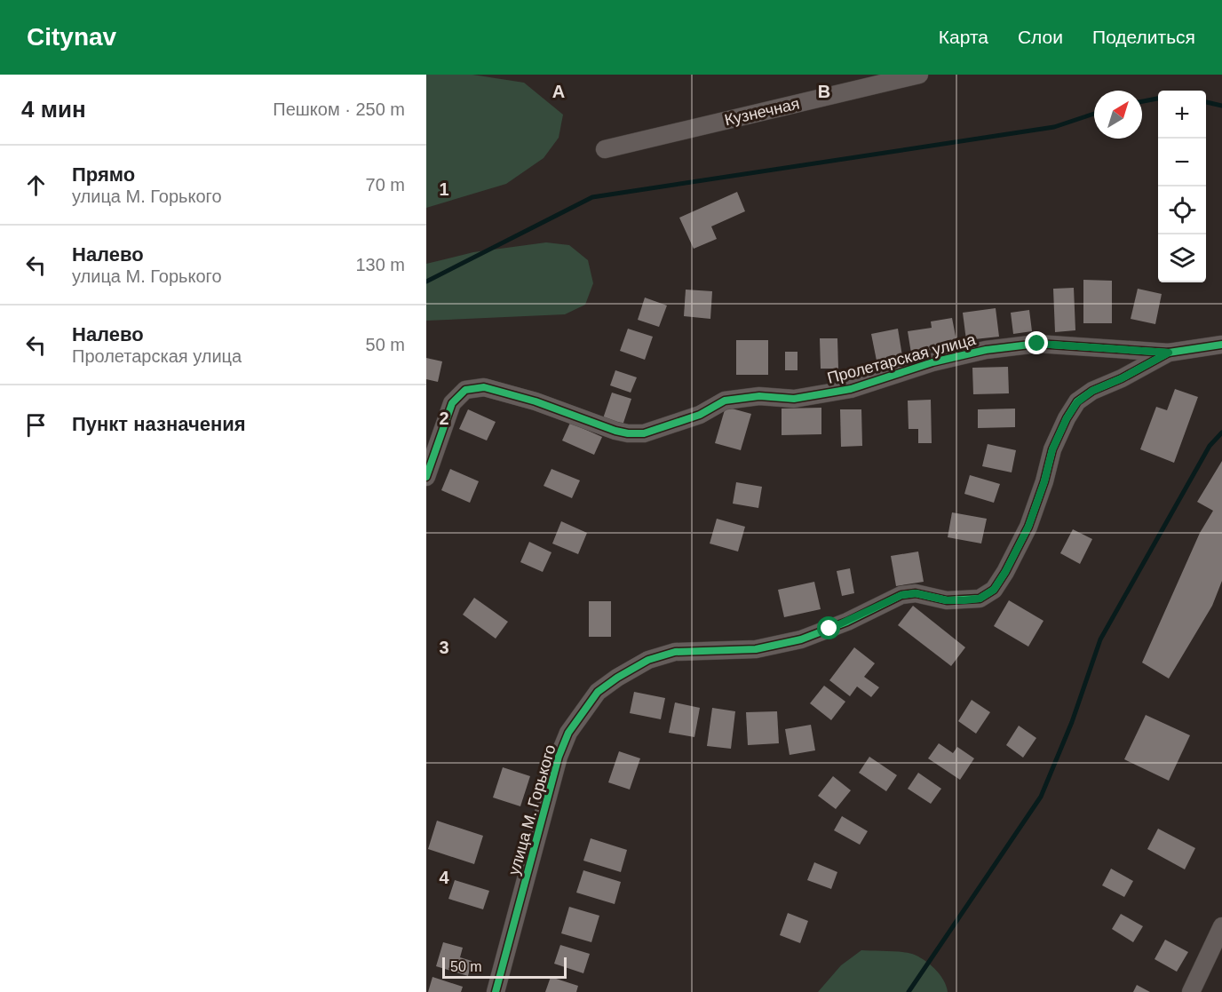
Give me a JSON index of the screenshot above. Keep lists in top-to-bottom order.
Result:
{
  "streets": {
    "street": ["Кузнечная", "Пролетарская улица", "улица М. Горького"]
  },
  "crossings": [
    ["Пролетарская улица", "улица М. Горького"]
  ],
  "scale_bar": "50 m",
  "north": "top right",
  "page": {
    "header": "Citynav",
    "nav": ["Карта", "Слои", "Поделиться"],
    "heading": ["4 мин", "Пешком · 250 m"],
    "map_buttons": ["+", "−"],
    "list": [
      ["Прямо", "улица М. Горького", "70 m"],
      ["Налево", "улица М. Горького", "130 m"],
      ["Налево", "Пролетарская улица", "50 m"],
      "Пункт назначения"
    ],
    "scale": "50 m"
  },
  "grid": {
    "columns": ["A", "B"],
    "rows": [
      "1",
      "2",
      "3",
      "4"
    ]
  }
}
